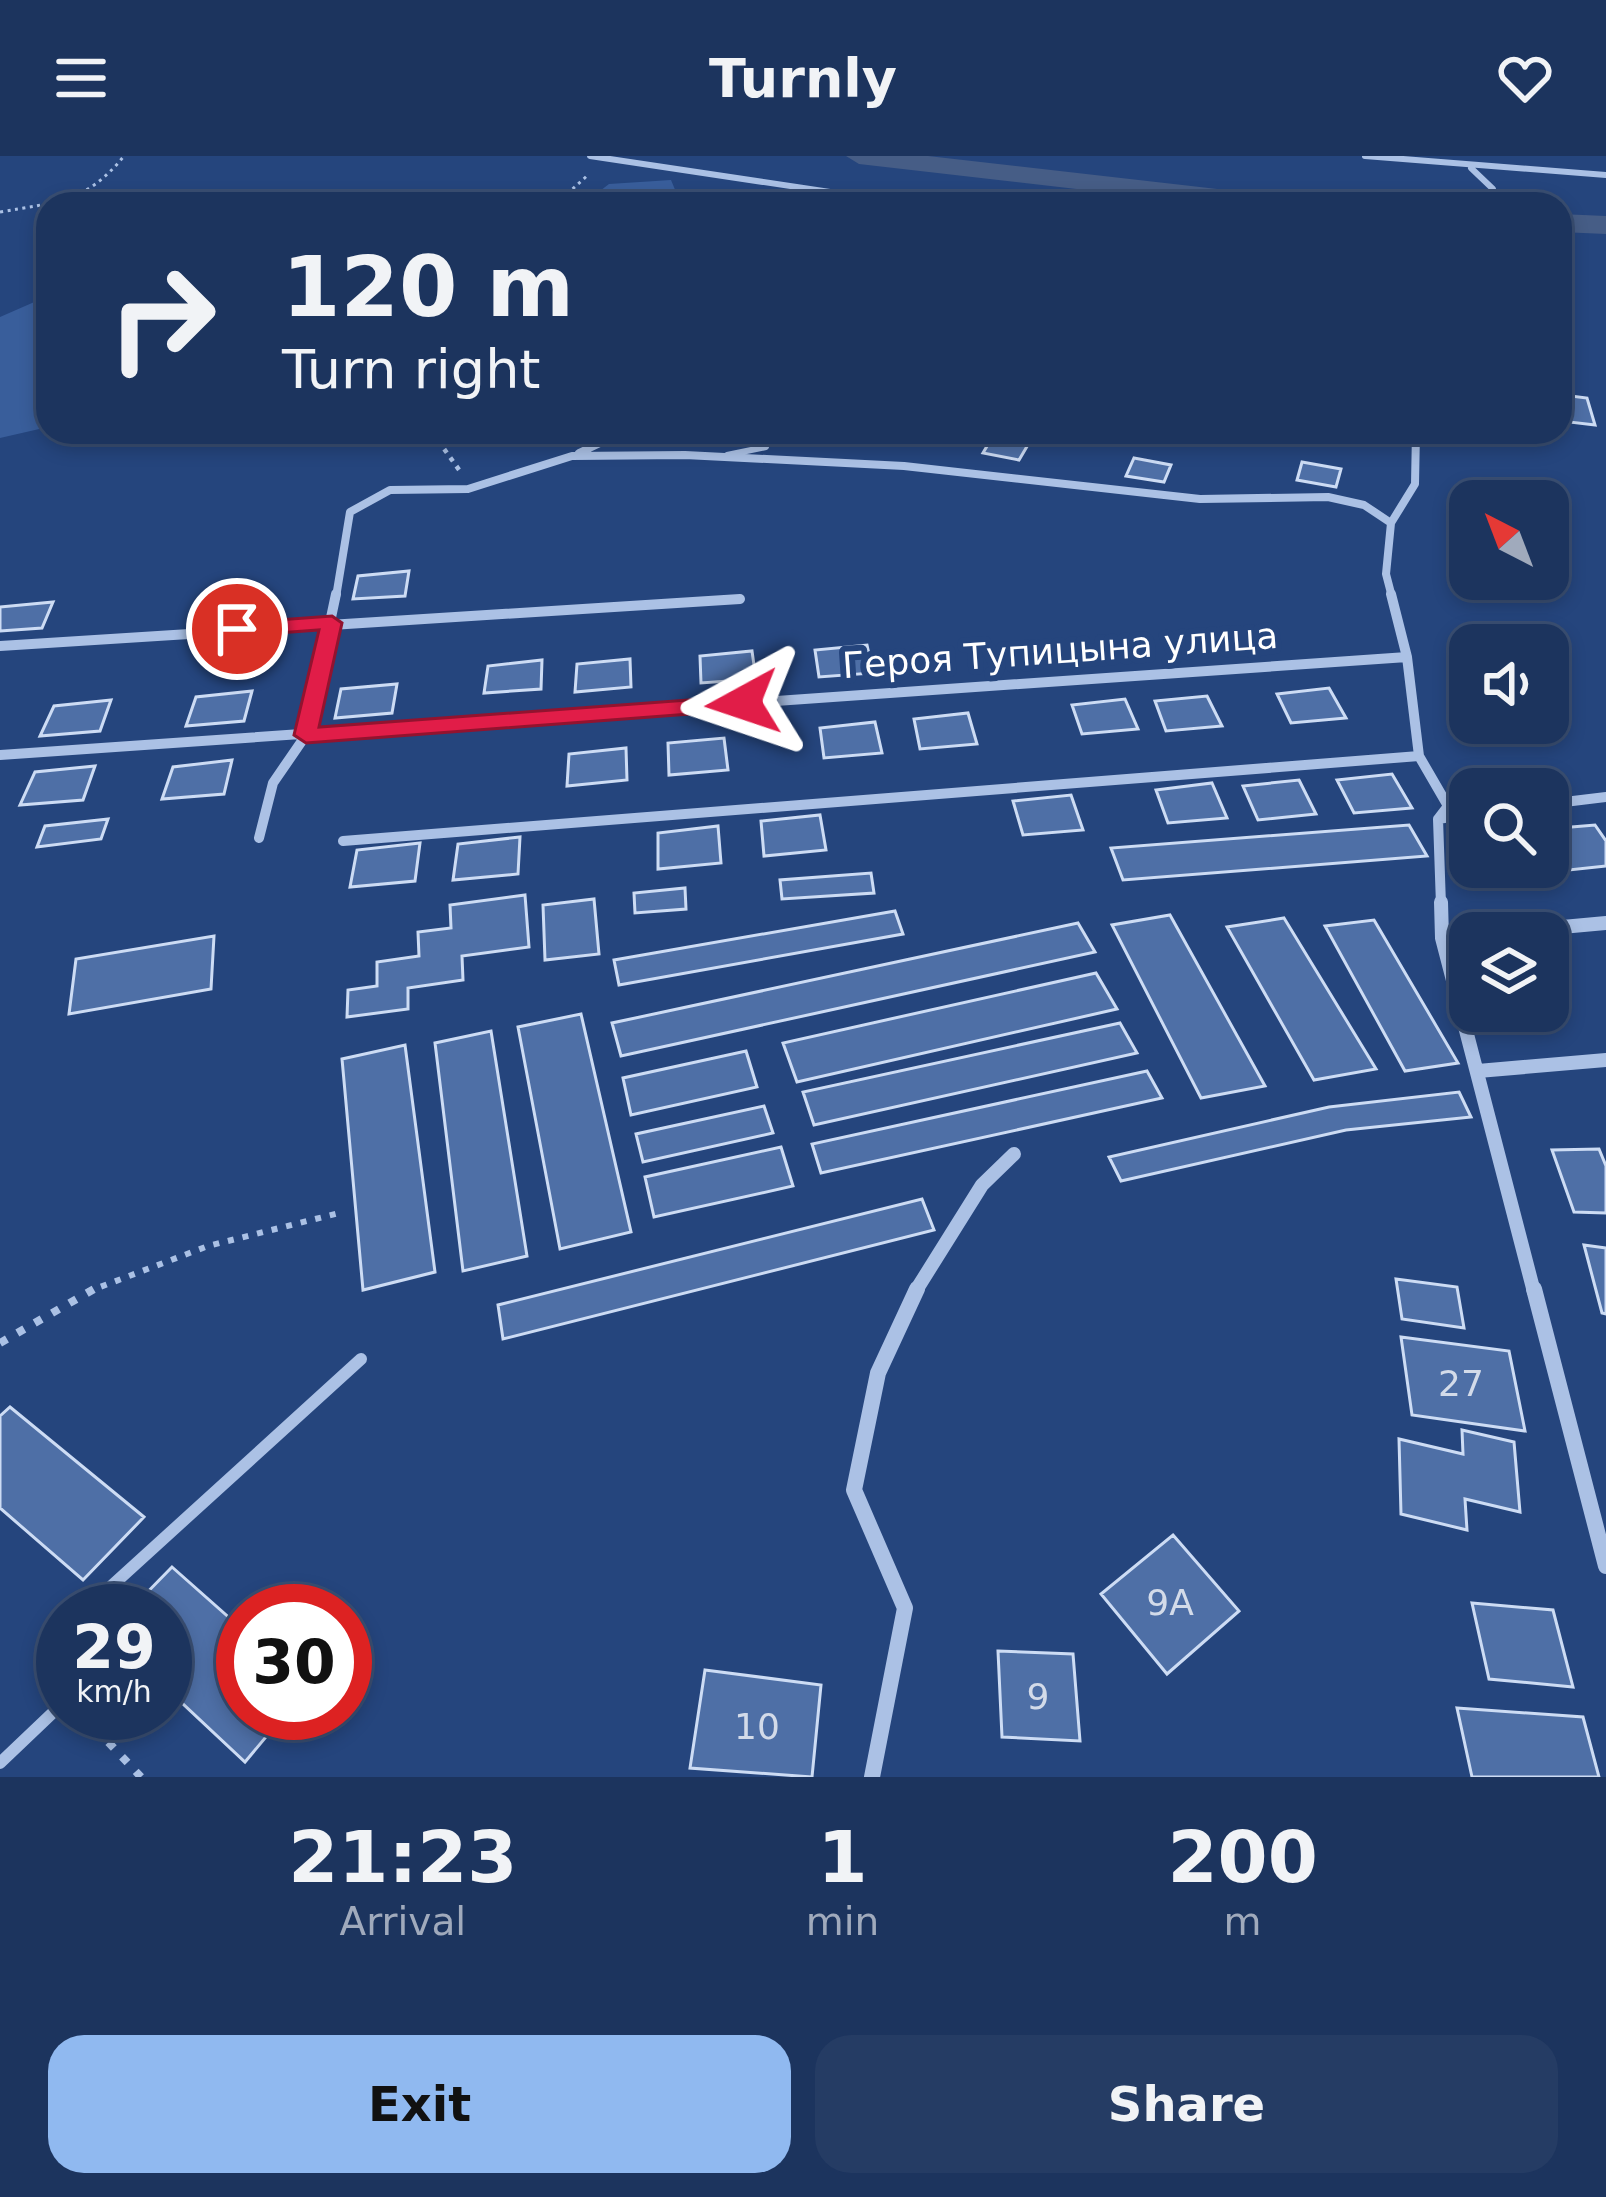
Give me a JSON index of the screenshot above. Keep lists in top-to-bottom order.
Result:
{
  "streets": {
    "street": ["Героя Тупицына улица"]
  },
  "house_numbers": [
    "27",
    "9А",
    "9",
    "10"
  ],
  "north": "top left",
  "page": {
    "header": "Turnly",
    "turn": ["120 m", "Turn right"],
    "speed": "29 km/h",
    "limit": "30",
    "eta": [
      "21:23",
      "Arrival",
      "1",
      "min",
      "200",
      "m"
    ],
    "buttons": ["Exit", "Share"]
  }
}
